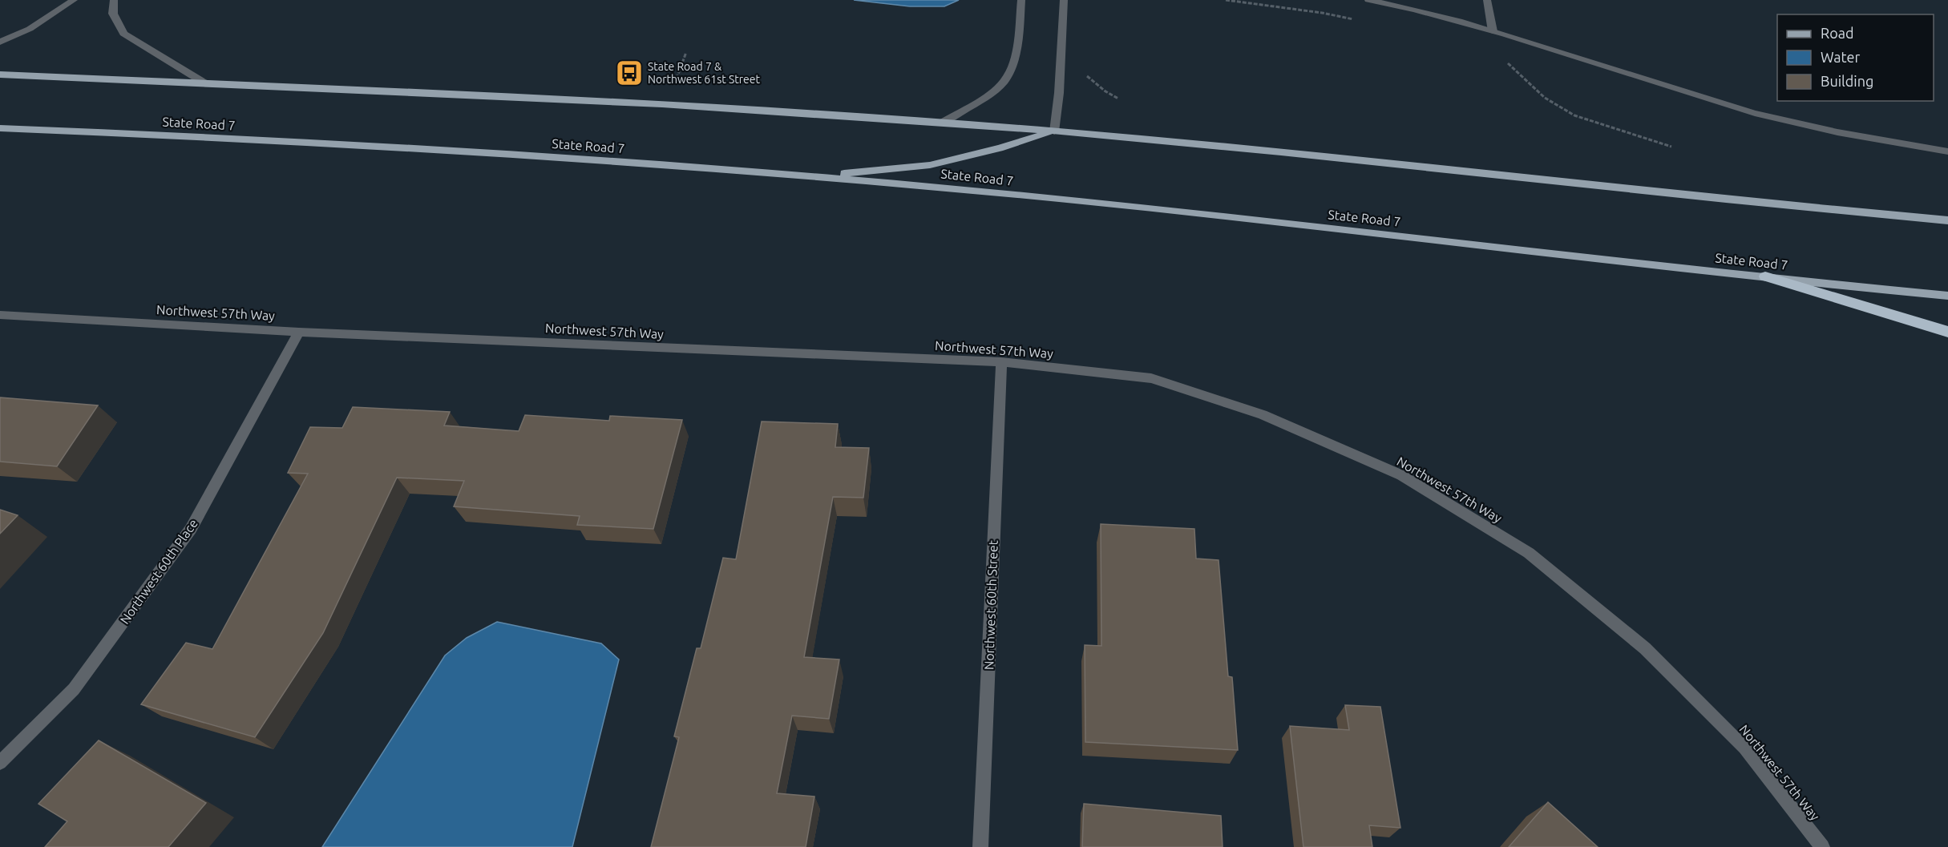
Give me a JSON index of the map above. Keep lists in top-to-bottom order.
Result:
{
  "streets": {
    "main road": ["State Road 7"],
    "street": ["Northwest 57th Way", "Northwest 60th Place", "Northwest 60th Street"]
  },
  "crossings": [
    ["Northwest 57th Way", "Northwest 60th Place"],
    ["Northwest 57th Way", "Northwest 60th Street"]
  ],
  "places": {
    "bus stop": ["State Road 7 & Northwest 61st Street"]
  },
  "legend": ["Road", "Water", "Building"]
}
